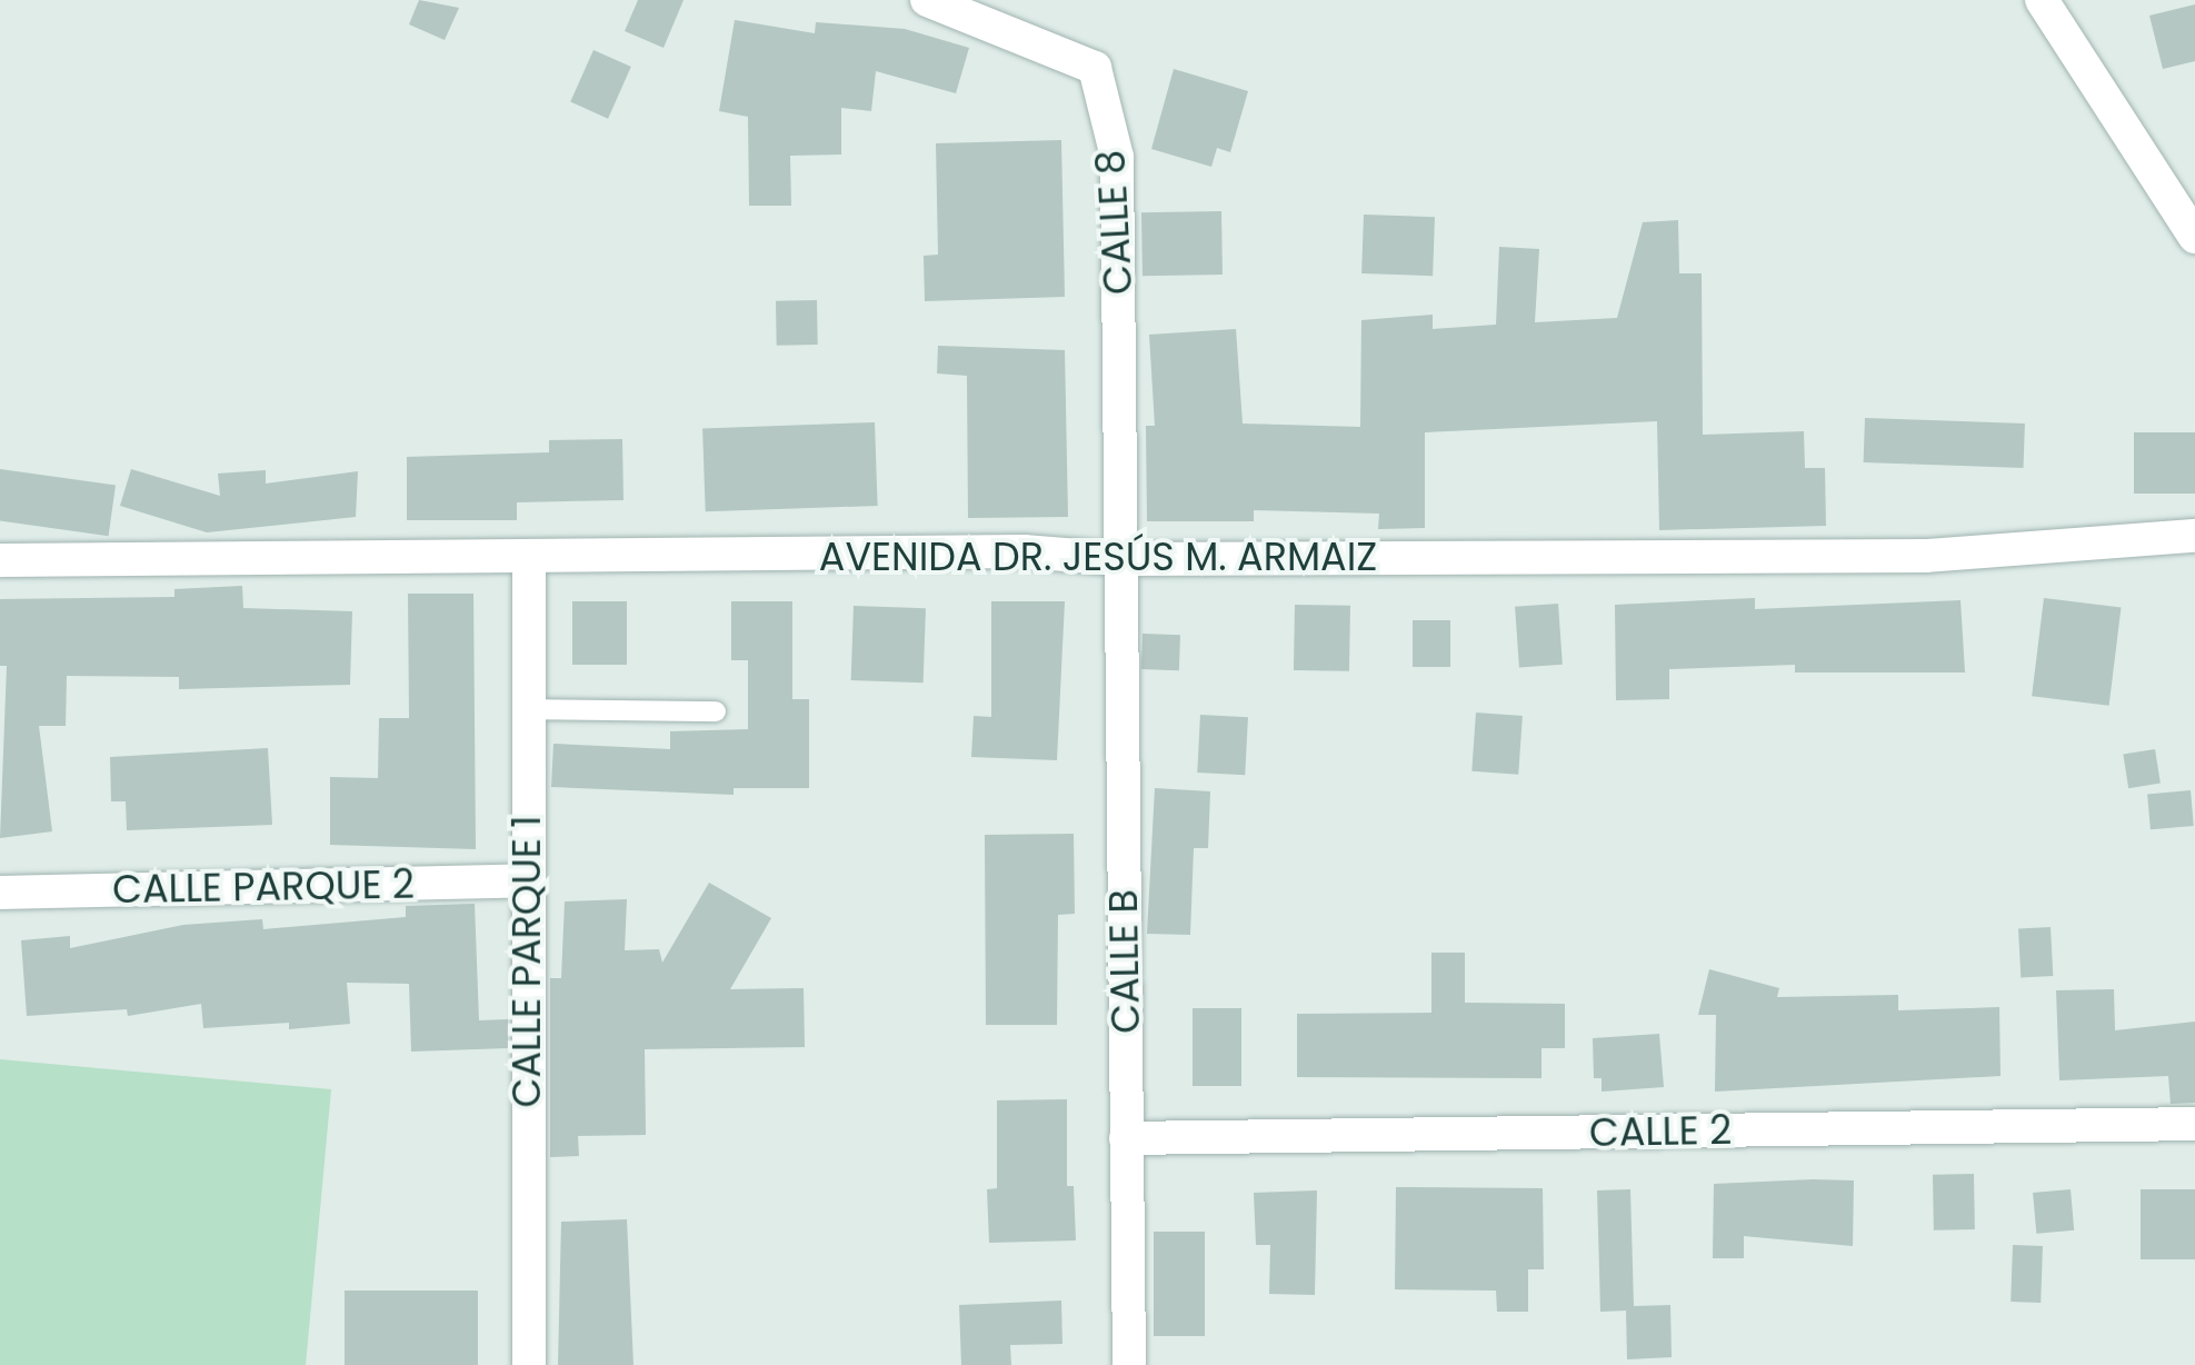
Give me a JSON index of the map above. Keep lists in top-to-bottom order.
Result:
{
  "streets": {
    "street": [
      "CALLE 8",
      "AVENIDA DR. JESÚS M. ARMAIZ",
      "CALLE PARQUE 2",
      "CALLE PARQUE 1",
      "CALLE B",
      "CALLE 2"
    ]
  },
  "crossings": [
    ["CALLE 8", "AVENIDA DR. JESÚS M. ARMAIZ"],
    ["CALLE 8", "CALLE B"],
    ["AVENIDA DR. JESÚS M. ARMAIZ", "CALLE PARQUE 1"],
    ["AVENIDA DR. JESÚS M. ARMAIZ", "CALLE B"],
    ["CALLE PARQUE 2", "CALLE PARQUE 1"],
    ["CALLE B", "CALLE 2"]
  ]
}
